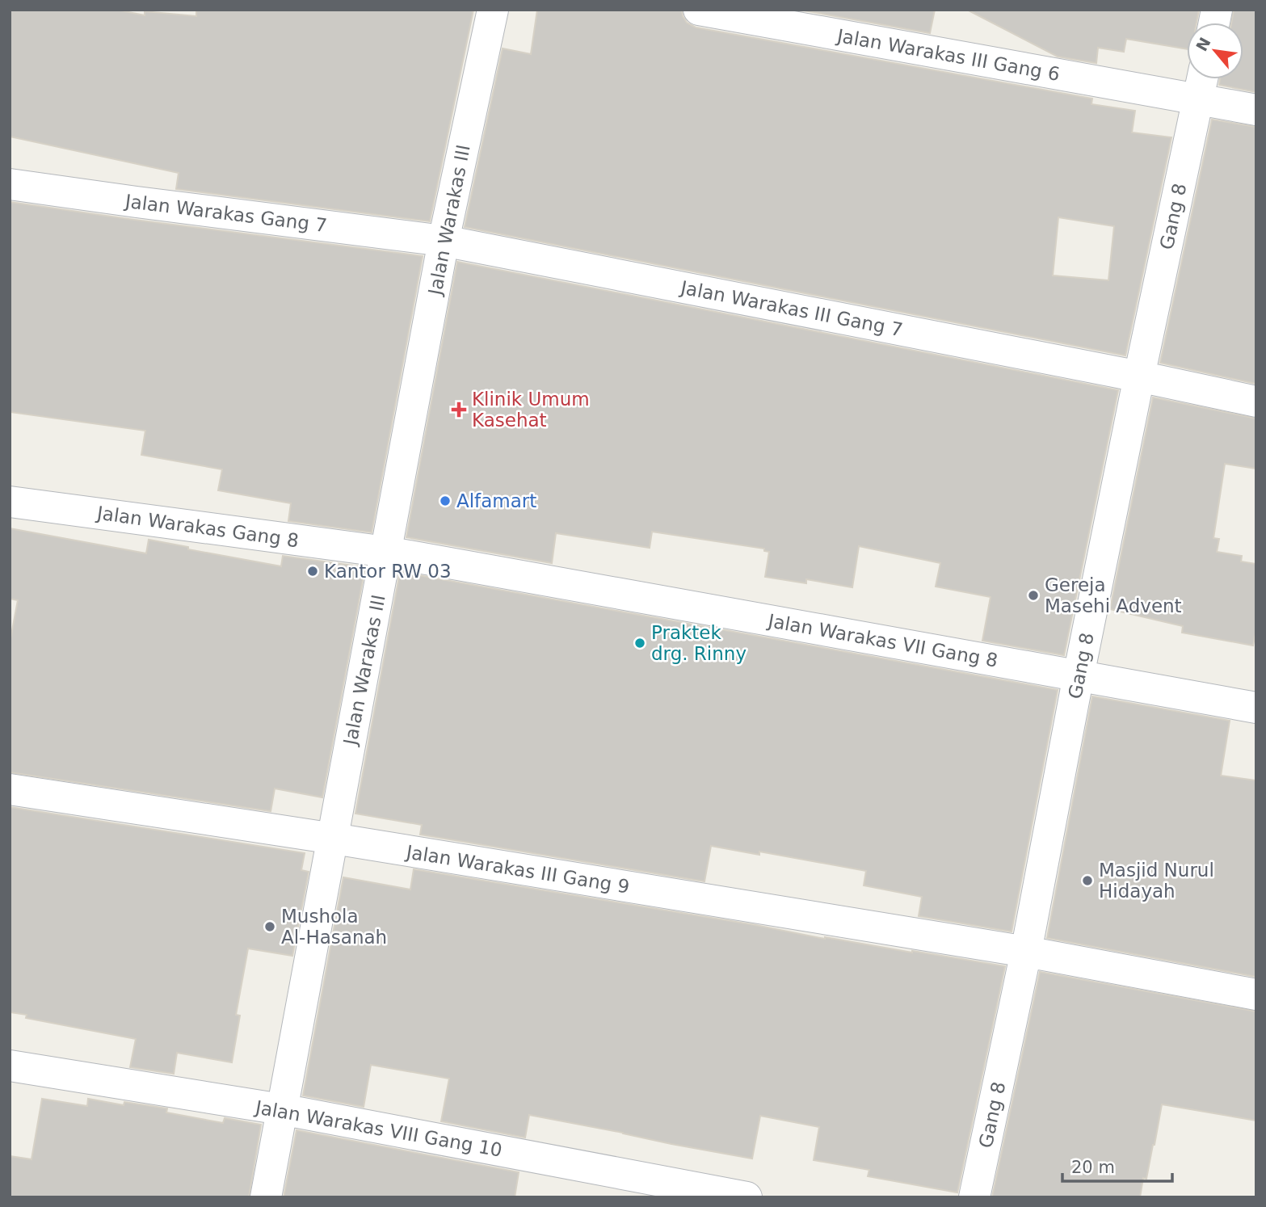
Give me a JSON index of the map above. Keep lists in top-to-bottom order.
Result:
{
  "streets": {
    "street": [
      "Jalan Warakas III Gang 6",
      "Jalan Warakas Gang 7",
      "Gang 8",
      "Jalan Warakas III",
      "Jalan Warakas III Gang 7",
      "Jalan Warakas Gang 8",
      "Jalan Warakas VII Gang 8",
      "Jalan Warakas III Gang 9",
      "Jalan Warakas VIII Gang 10"
    ]
  },
  "crossings": [
    ["Jalan Warakas III Gang 6", "Gang 8"],
    ["Jalan Warakas Gang 7", "Jalan Warakas III"],
    ["Jalan Warakas Gang 7", "Jalan Warakas III Gang 7"],
    ["Gang 8", "Jalan Warakas III Gang 7"],
    ["Gang 8", "Jalan Warakas VII Gang 8"],
    ["Gang 8", "Jalan Warakas III Gang 9"],
    ["Jalan Warakas III", "Jalan Warakas III Gang 7"],
    ["Jalan Warakas III", "Jalan Warakas Gang 8"],
    ["Jalan Warakas III", "Jalan Warakas VII Gang 8"],
    ["Jalan Warakas III", "Jalan Warakas III Gang 9"],
    ["Jalan Warakas III", "Jalan Warakas VIII Gang 10"],
    ["Jalan Warakas Gang 8", "Jalan Warakas VII Gang 8"]
  ],
  "places": {
    "health": ["Klinik Umum Kasehat"],
    "other": [
      "Alfamart",
      "Kantor RW 03",
      "Gereja Masehi Advent",
      "Praktek drg. Rinny",
      "Masjid Nurul Hidayah",
      "Mushola Al-Hasanah"
    ]
  },
  "scale_bar": "20 m",
  "north": "top left"
}
